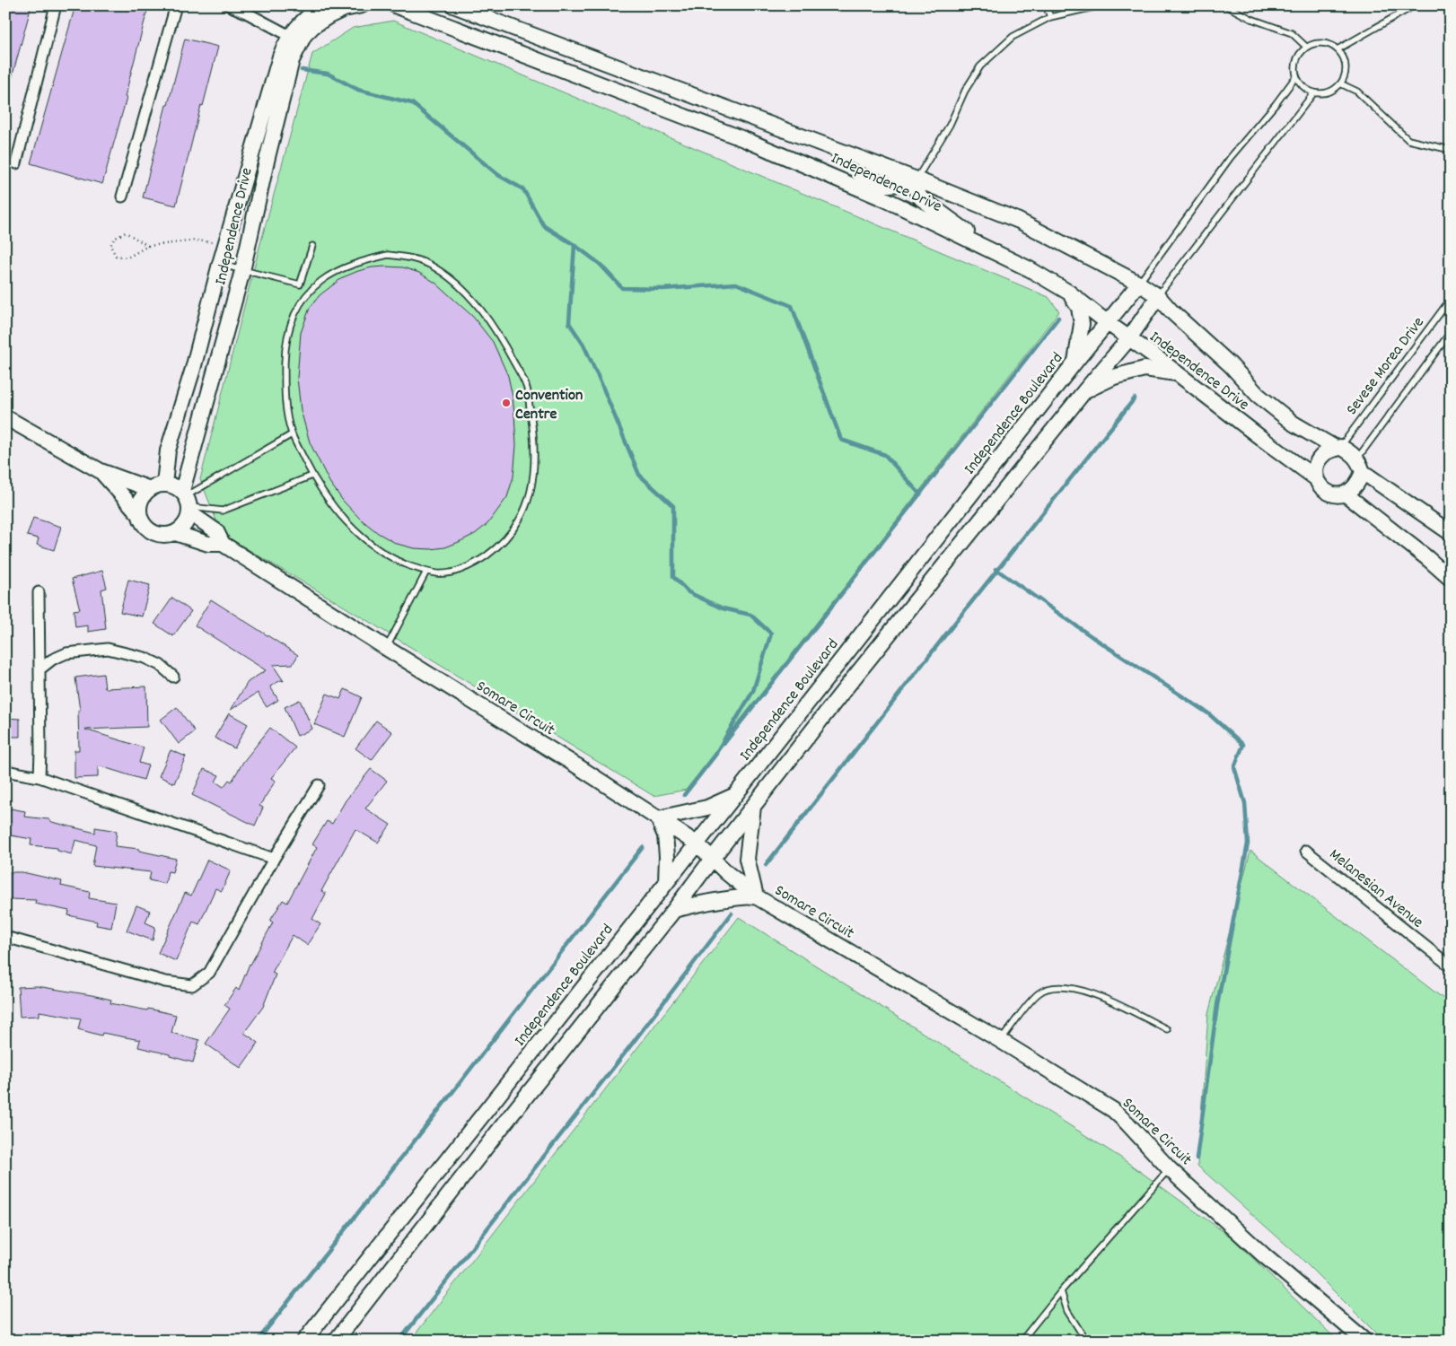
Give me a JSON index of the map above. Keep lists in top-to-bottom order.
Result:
{
  "streets": {
    "street": [
      "Independence Drive",
      "Independence Boulevard",
      "Somare Circuit",
      "Melanesian Avenue"
    ],
    "lane": ["Sevese Morea Drive"]
  },
  "crossings": [
    ["Independence Drive", "Sevese Morea Drive"],
    ["Independence Drive", "Independence Boulevard"],
    ["Independence Drive", "Somare Circuit"],
    ["Independence Boulevard", "Somare Circuit"]
  ],
  "places": ["Convention Centre"]
}
